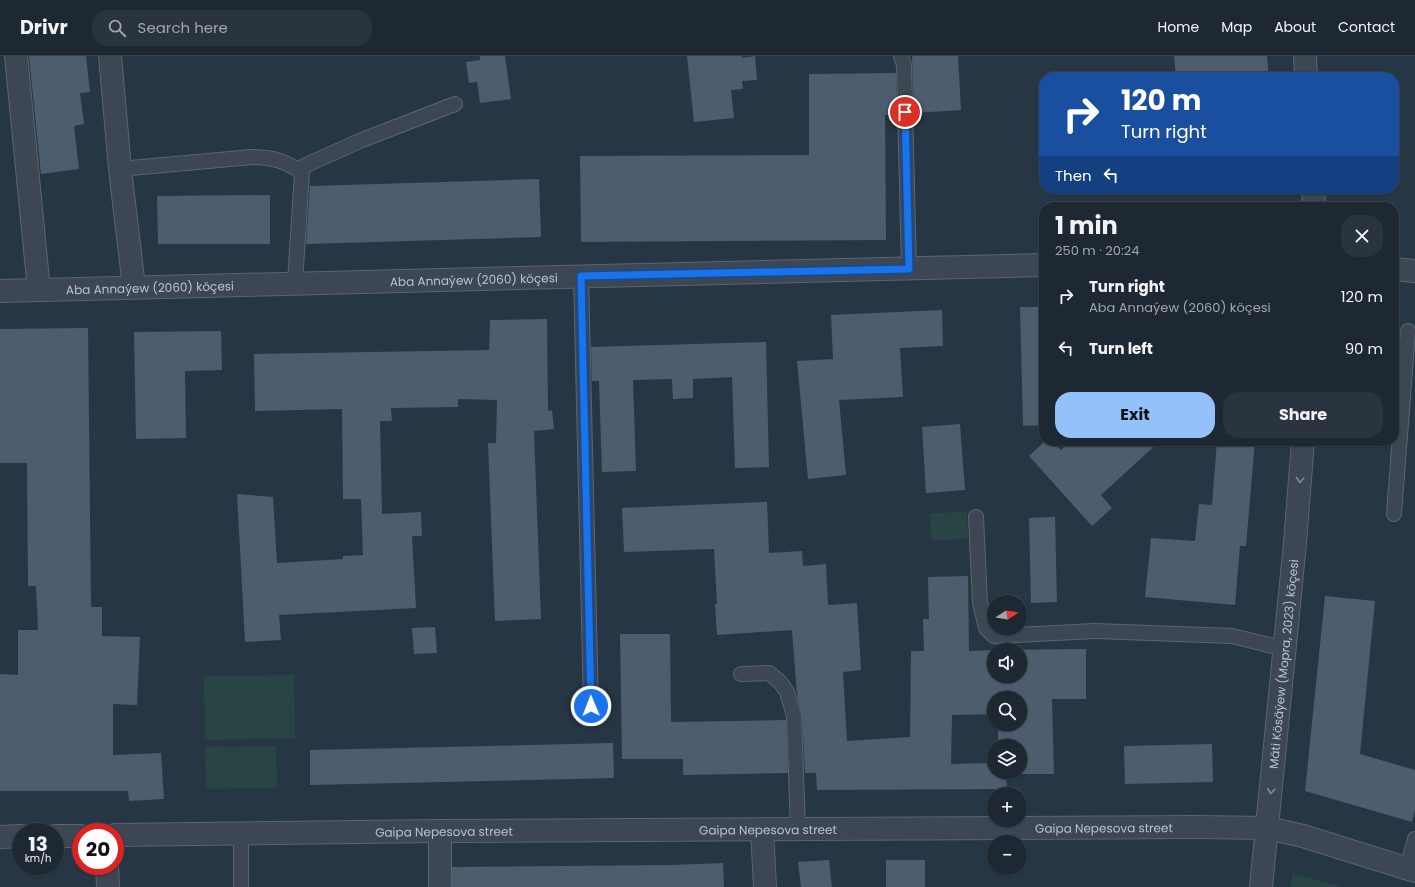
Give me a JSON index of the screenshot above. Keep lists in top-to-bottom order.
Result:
{
  "streets": {
    "street": ["Aba Annaýew (2060) köçesi", "Mäti Kösäýew (Mopra, 2023) köçesi", "Gaipa Nepesova street"]
  },
  "crossings": [
    ["Mäti Kösäýew (Mopra, 2023) köçesi", "Gaipa Nepesova street"]
  ],
  "one_way": ["Mäti Kösäýew (Mopra, 2023) köçesi"],
  "north": "right",
  "page": {
    "header": "Drivr",
    "search": "Search here",
    "nav": [
      "Home",
      "Map",
      "About",
      "Contact"
    ],
    "turn": ["120 m", "Turn right"],
    "then": "Then",
    "heading": ["1 min", "250 m · 20:24"],
    "list": [
      {
        "name": "Turn right",
        "note": "Aba Annaýew (2060) köçesi",
        "value": "120 m"
      },
      {
        "name": "Turn left",
        "value": "90 m"
      }
    ],
    "buttons": ["Exit", "Share"],
    "map_buttons": ["+", "−"],
    "speed": "13 km/h",
    "limit": "20"
  }
}
